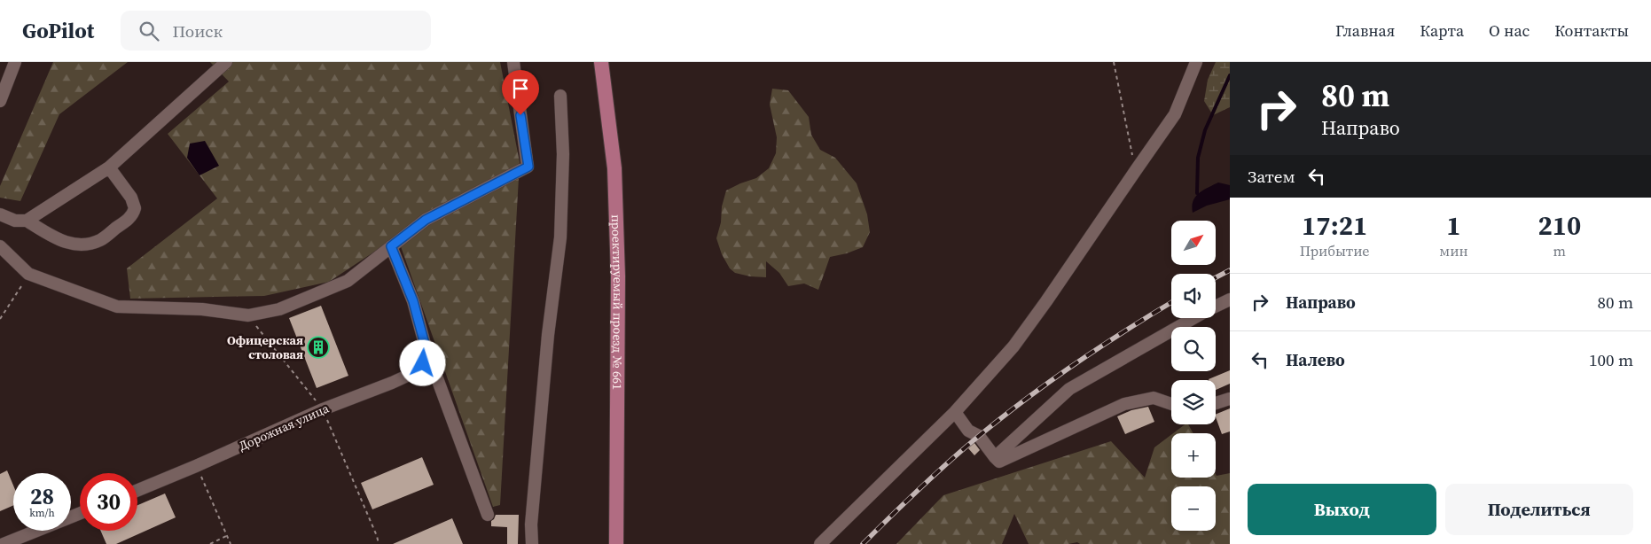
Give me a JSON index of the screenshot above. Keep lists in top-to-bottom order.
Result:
{
  "streets": {
    "main road": ["проектируемый проезд № 661"],
    "street": ["Дорожная улица"]
  },
  "places": {
    "building": ["Офицерская столовая"]
  },
  "north": "top right",
  "page": {
    "header": "GoPilot",
    "search": "Поиск",
    "nav": [
      "Главная",
      "Карта",
      "О нас",
      "Контакты"
    ],
    "turn": ["80 m", "Направо"],
    "then": "Затем",
    "eta": [
      "17:21",
      "Прибытие",
      "1",
      "мин",
      "210",
      "m"
    ],
    "map_buttons": ["+", "−"],
    "list": [
      {
        "name": "Направо",
        "value": "80 m"
      },
      {
        "name": "Налево",
        "value": "100 m"
      }
    ],
    "speed": "28 km/h",
    "limit": "30",
    "buttons": ["Выход", "Поделиться"]
  }
}
